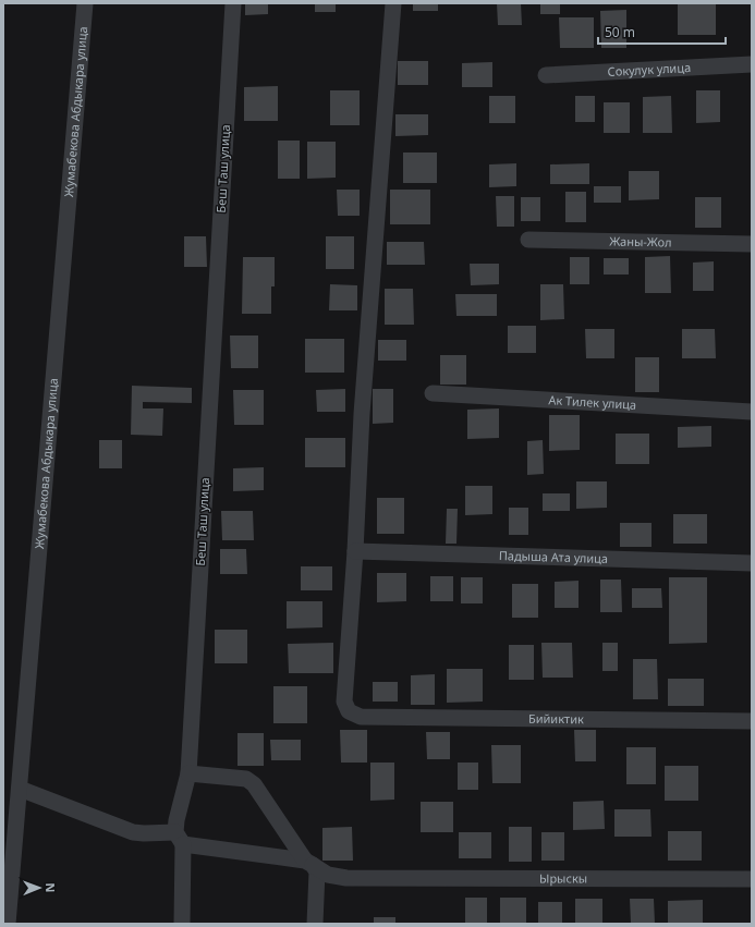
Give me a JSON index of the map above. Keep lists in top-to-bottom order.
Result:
{
  "streets": {
    "street": [
      "Сокулук улица",
      "Жумабекова Абдыкара улица",
      "Беш Таш улица",
      "Жаны-Жол",
      "Ак Тилек улица",
      "Падыша Ата улица",
      "Бийиктик",
      "Ырыскы"
    ]
  },
  "crossings": [
    ["Падыша Ата улица", "Бийиктик"]
  ],
  "scale_bar": "50 m",
  "north": "right"
}
